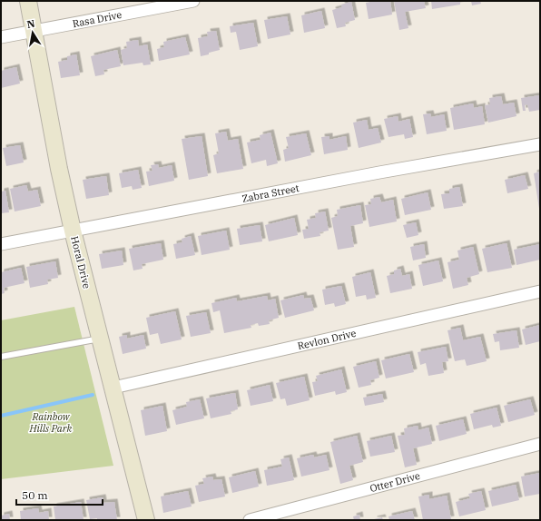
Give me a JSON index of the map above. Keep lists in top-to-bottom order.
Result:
{
  "streets": {
    "street": [
      "Rasa Drive",
      "Zabra Street",
      "Horal Drive",
      "Revlon Drive",
      "Otter Drive"
    ]
  },
  "crossings": [
    ["Rasa Drive", "Horal Drive"],
    ["Zabra Street", "Horal Drive"],
    ["Horal Drive", "Revlon Drive"]
  ],
  "parks": ["Rainbow Hills Park"],
  "scale_bar": "50 m",
  "north": "top"
}
